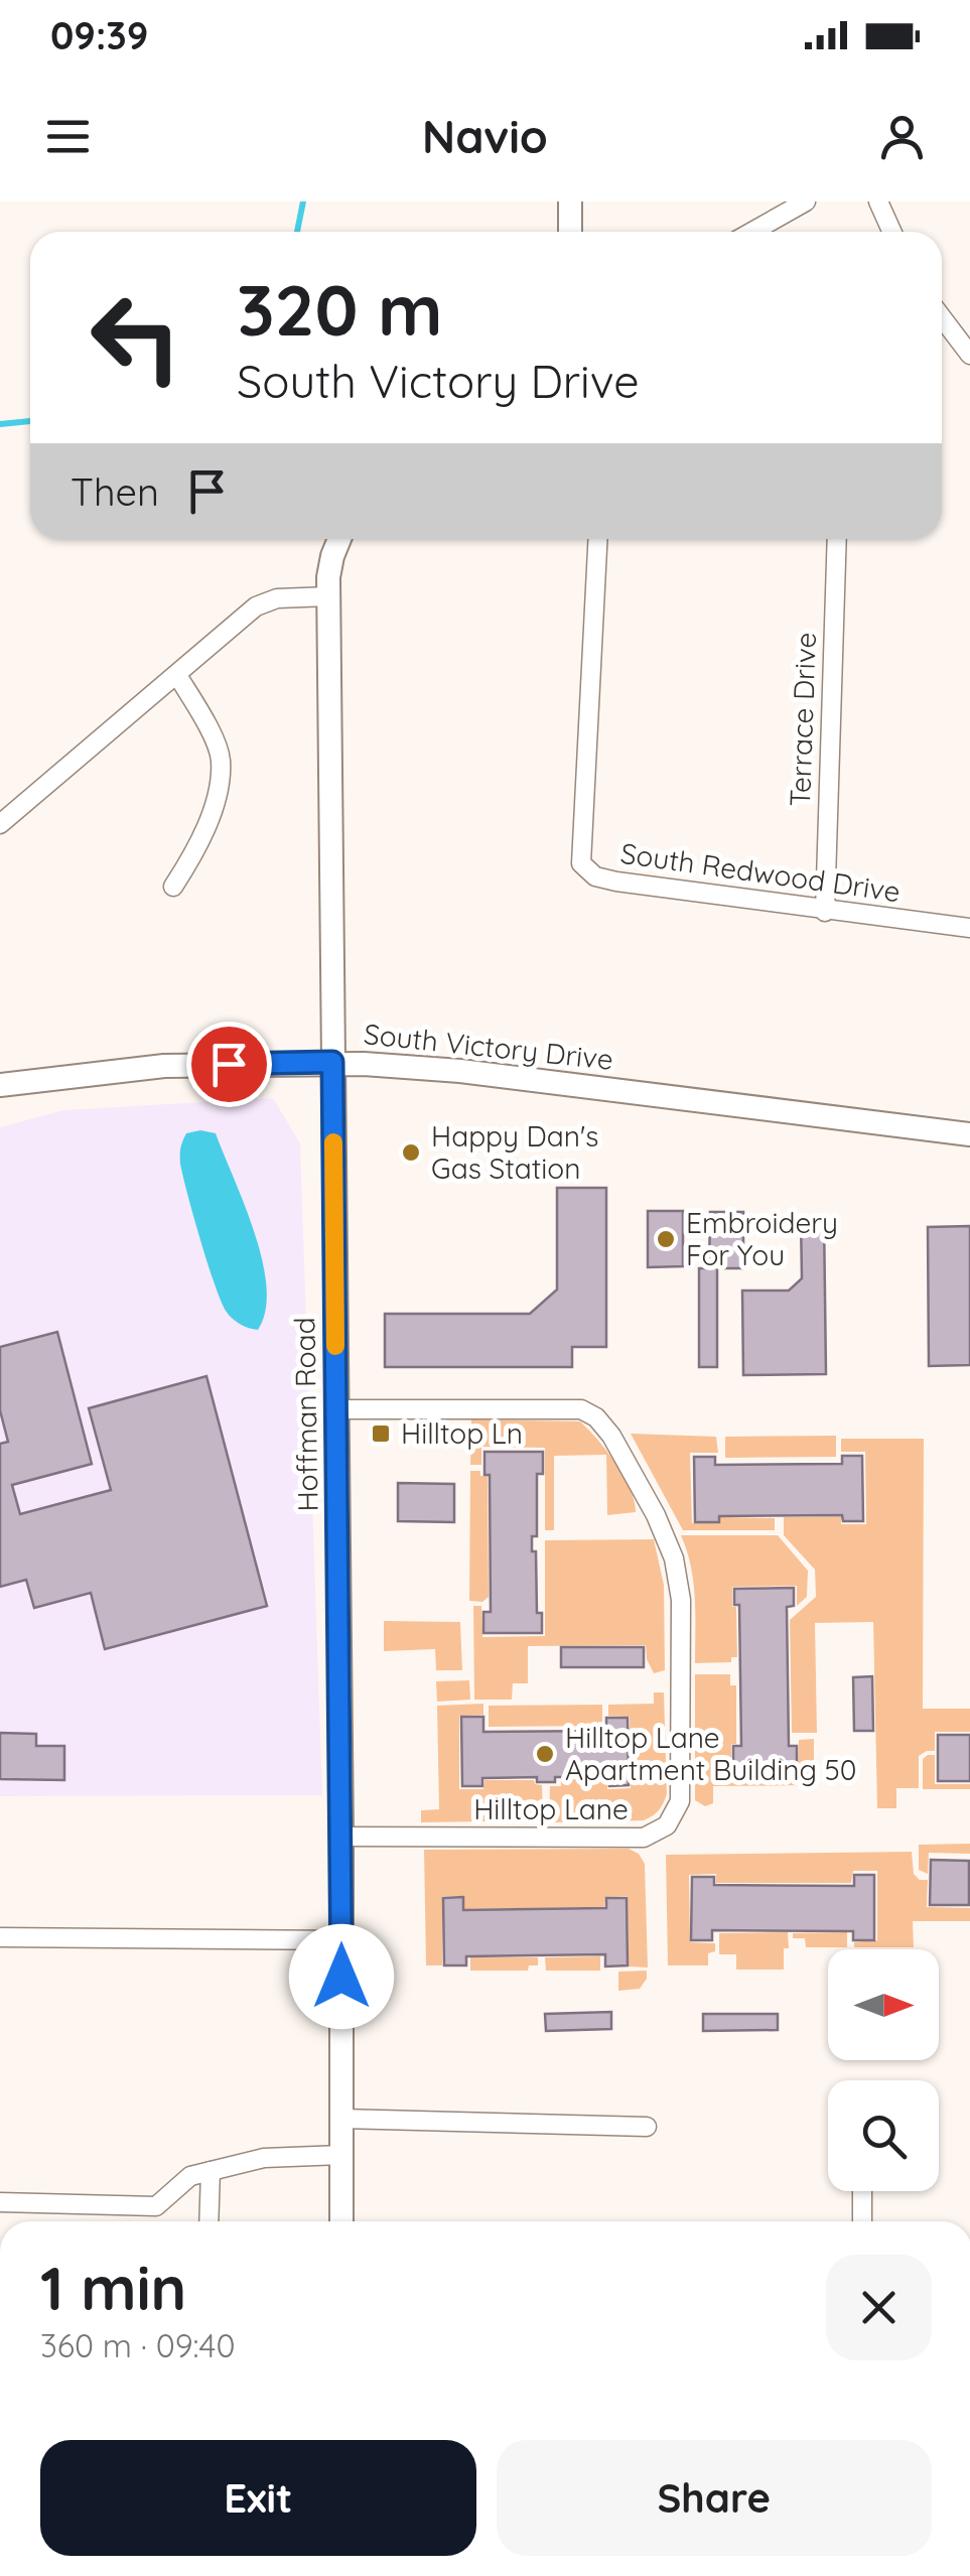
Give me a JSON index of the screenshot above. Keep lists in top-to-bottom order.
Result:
{
  "streets": {
    "main road": ["South Victory Drive", "Hoffman Road"],
    "street": ["Terrace Drive", "South Redwood Drive", "Hilltop Lane"]
  },
  "crossings": [
    ["Terrace Drive", "South Redwood Drive"],
    ["South Victory Drive", "Hoffman Road"],
    ["Hoffman Road", "Hilltop Lane"]
  ],
  "places": {
    "other": ["Happy Dan's Gas Station", "Embroidery For You", "Hilltop Lane Apartment Building 50"],
    "transit": ["Hilltop Ln"]
  },
  "north": "right",
  "page": {
    "status": "09:39",
    "header": "Navio",
    "turn": ["320 m", "South Victory Drive"],
    "then": "Then",
    "heading": ["1 min", "360 m · 09:40"],
    "buttons": ["Exit", "Share"]
  }
}
